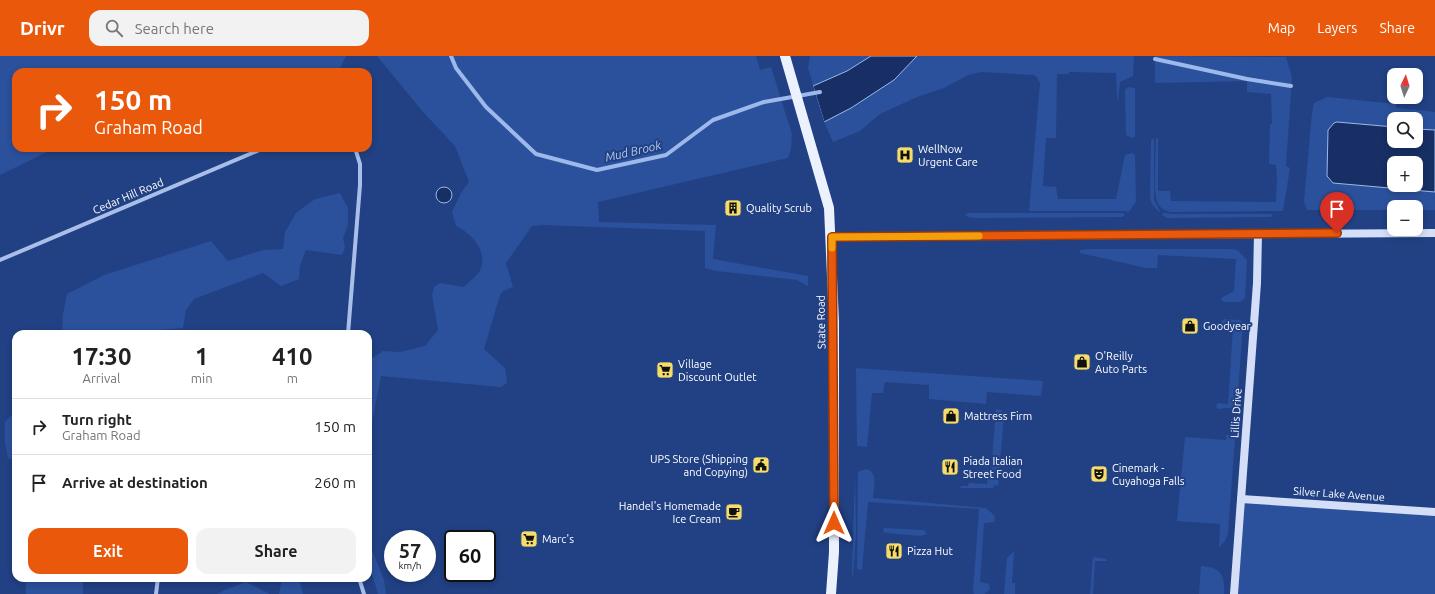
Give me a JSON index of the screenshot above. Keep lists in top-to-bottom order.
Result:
{
  "streets": {
    "main road": ["State Road", "Lillis Drive", "Silver Lake Avenue"],
    "street": ["Cedar Hill Road"]
  },
  "crossings": [
    ["Lillis Drive", "Silver Lake Avenue"]
  ],
  "water": ["Mud Brook"],
  "places": {
    "hospital": ["WellNow Urgent Care"],
    "building": ["Quality Scrub"],
    "shop": ["Goodyear", "O'Reilly Auto Parts", "Mattress Firm"],
    "supermarket": ["Village Discount Outlet", "Marc's"],
    "public building": ["UPS Store (Shipping and Copying)"],
    "restaurant": ["Piada Italian Street Food", "Pizza Hut"],
    "theatre": ["Cinemark - Cuyahoga Falls"],
    "cafe": ["Handel's Homemade Ice Cream"]
  },
  "north": "top",
  "page": {
    "header": "Drivr",
    "search": "Search here",
    "nav": ["Map", "Layers", "Share"],
    "map_buttons": ["+", "−"],
    "turn": ["150 m", "Graham Road"],
    "eta": [
      "17:30",
      "Arrival",
      "1",
      "min",
      "410",
      "m"
    ],
    "list": [
      {
        "name": "Turn right",
        "note": "Graham Road",
        "value": "150 m"
      },
      {
        "name": "Arrive at destination",
        "value": "260 m"
      }
    ],
    "buttons": ["Exit", "Share"],
    "speed": "57 km/h",
    "limit": "60"
  }
}
